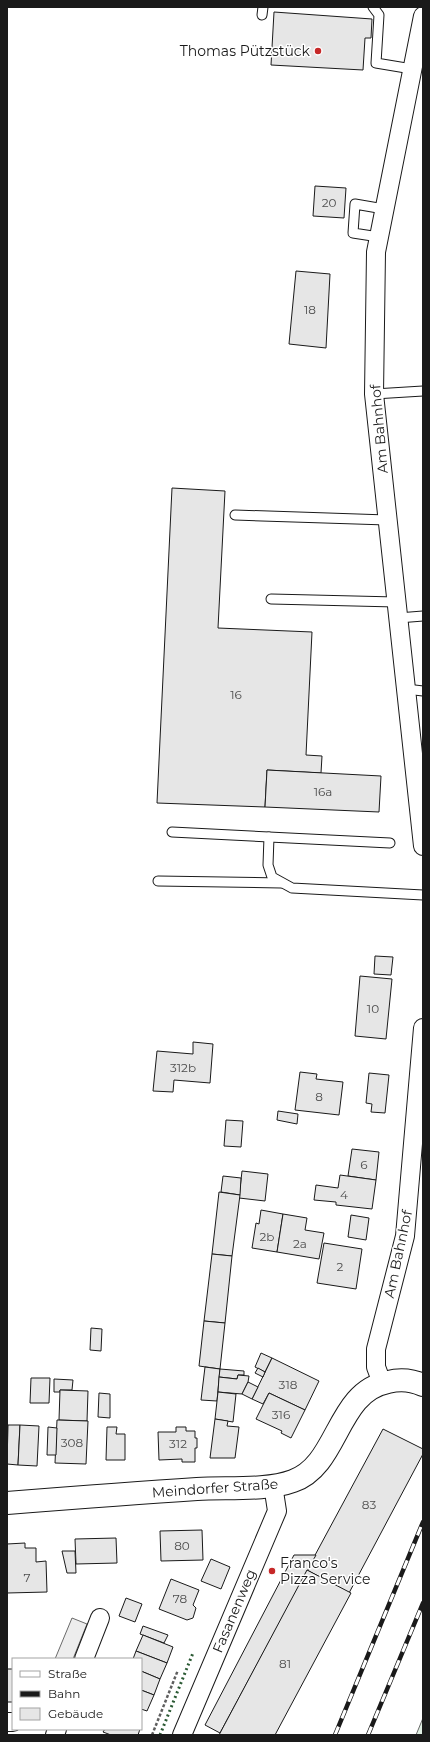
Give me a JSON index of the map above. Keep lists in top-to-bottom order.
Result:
{
  "streets": {
    "main road": ["Meindorfer Straße"],
    "street": ["Am Bahnhof", "Fasanenweg"]
  },
  "crossings": [
    ["Am Bahnhof", "Meindorfer Straße"],
    ["Meindorfer Straße", "Fasanenweg"]
  ],
  "places": ["Thomas Pützstück", "Franco's Pizza Service"],
  "house_numbers": [
    "20",
    "18",
    "16",
    "16a",
    "10",
    "312b",
    "8",
    "6",
    "4",
    "2b",
    "2a",
    "2",
    "318",
    "316",
    "308",
    "312",
    "83",
    "80",
    "7",
    "78",
    "81"
  ],
  "legend": ["Straße", "Bahn", "Gebäude"]
}
